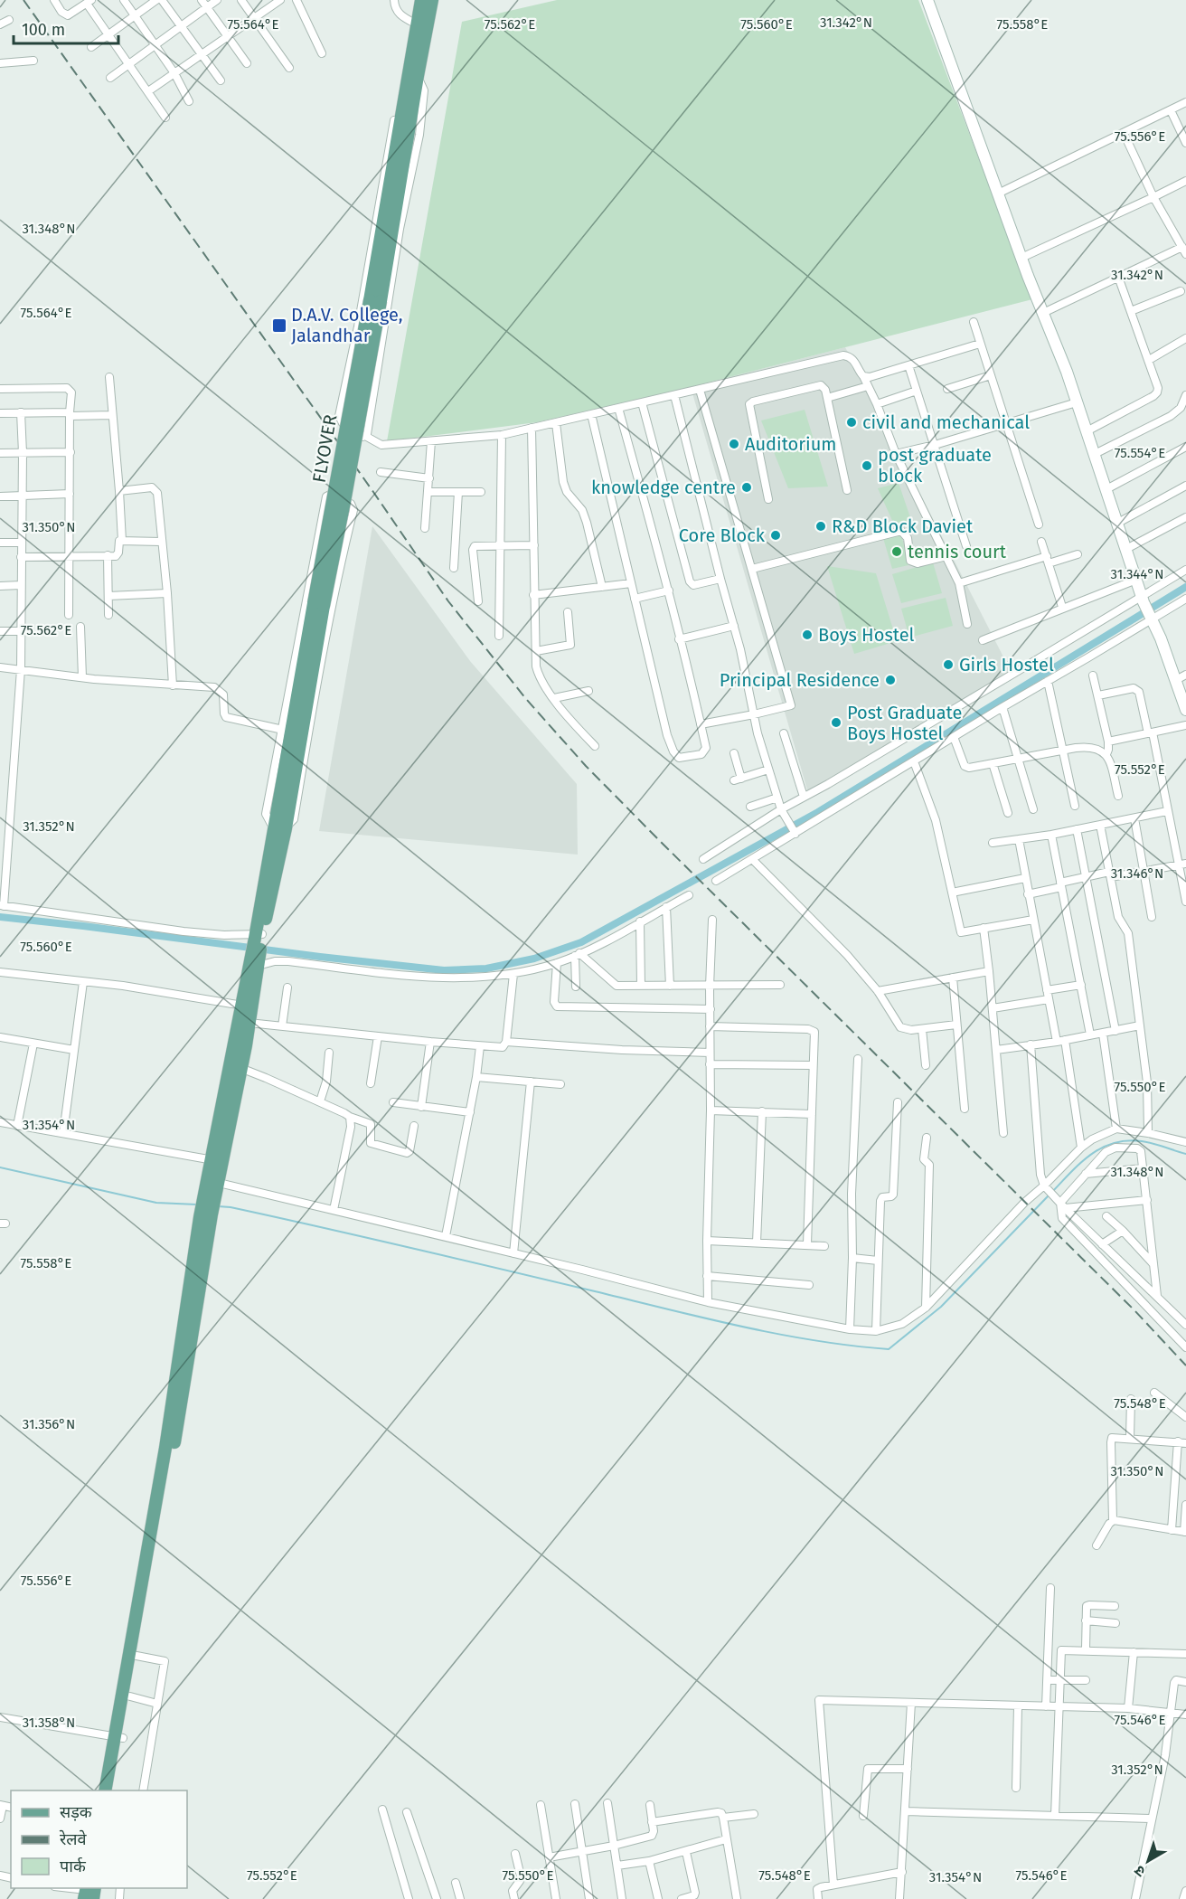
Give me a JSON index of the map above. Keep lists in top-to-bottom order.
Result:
{
  "streets": {
    "main road": ["FLYOVER"]
  },
  "places": {
    "transit": ["D.A.V. College, Jalandhar"],
    "other": [
      "civil and mechanical",
      "Auditorium",
      "post graduate block",
      "knowledge centre",
      "R&D Block Daviet",
      "Core Block",
      "tennis court",
      "Boys Hostel",
      "Girls Hostel",
      "Principal Residence",
      "Post Graduate Boys Hostel"
    ]
  },
  "legend": ["सड़क", "रेलवे", "पार्क"],
  "scale_bar": "100 m",
  "north": "bottom left",
  "coordinates": [
    "31.342°N",
    "75.564°E",
    "75.562°E",
    "75.560°E",
    "75.558°E",
    "75.556°E",
    "31.348°N",
    "75.554°E",
    "31.350°N",
    "31.344°N",
    "75.552°E",
    "31.352°N",
    "31.346°N",
    "75.550°E",
    "31.354°N",
    "75.548°E",
    "31.356°N",
    "75.546°E",
    "31.358°N"
  ]
}
